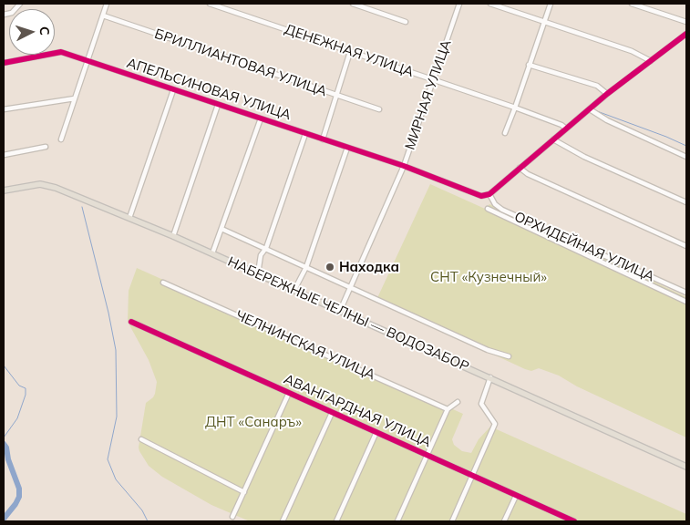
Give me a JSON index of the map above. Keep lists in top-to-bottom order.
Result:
{
  "streets": {
    "main road": ["НАБЕРЕЖНЫЕ ЧЕЛНЫ — ВОДОЗАБОР"],
    "street": [
      "ДЕНЕЖНАЯ УЛИЦА",
      "БРИЛЛИАНТОВАЯ УЛИЦА",
      "АПЕЛЬСИНОВАЯ УЛИЦА",
      "МИРНАЯ УЛИЦА",
      "ОРХИДЕЙНАЯ УЛИЦА",
      "ЧЕЛНИНСКАЯ УЛИЦА",
      "АВАНГАРДНАЯ УЛИЦА"
    ]
  },
  "crossings": [
    ["ДЕНЕЖНАЯ УЛИЦА", "МИРНАЯ УЛИЦА"],
    ["АПЕЛЬСИНОВАЯ УЛИЦА", "МИРНАЯ УЛИЦА"],
    ["АПЕЛЬСИНОВАЯ УЛИЦА", "ОРХИДЕЙНАЯ УЛИЦА"],
    ["МИРНАЯ УЛИЦА", "НАБЕРЕЖНЫЕ ЧЕЛНЫ — ВОДОЗАБОР"]
  ],
  "parks": ["СНТ «Кузнечный»", "ДНТ «Санаръ»"],
  "places": ["Находка"],
  "north": "right"
}
